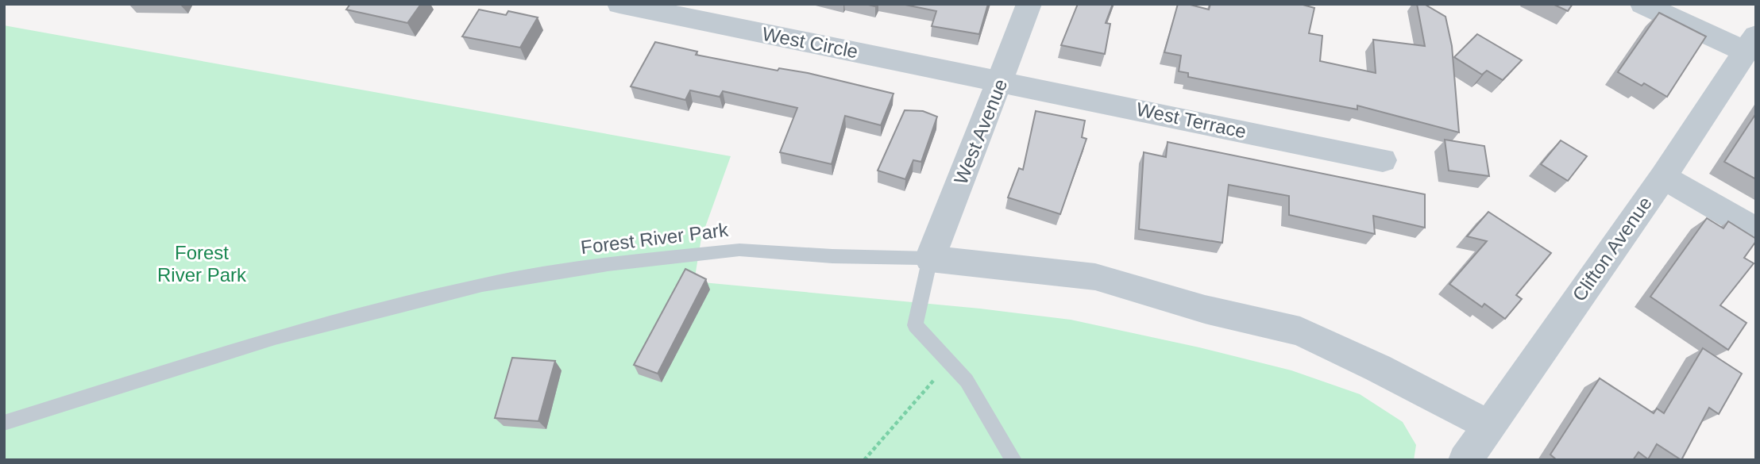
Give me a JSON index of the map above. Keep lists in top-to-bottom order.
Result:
{
  "streets": {
    "street": [
      "West Circle",
      "West Terrace",
      "West Avenue",
      "Clifton Avenue"
    ],
    "lane": ["Forest River Park"]
  },
  "crossings": [
    ["West Circle", "West Terrace"],
    ["West Circle", "West Avenue"],
    ["West Terrace", "West Avenue"],
    ["West Avenue", "Forest River Park"]
  ],
  "parks": ["Forest River Park"]
}
